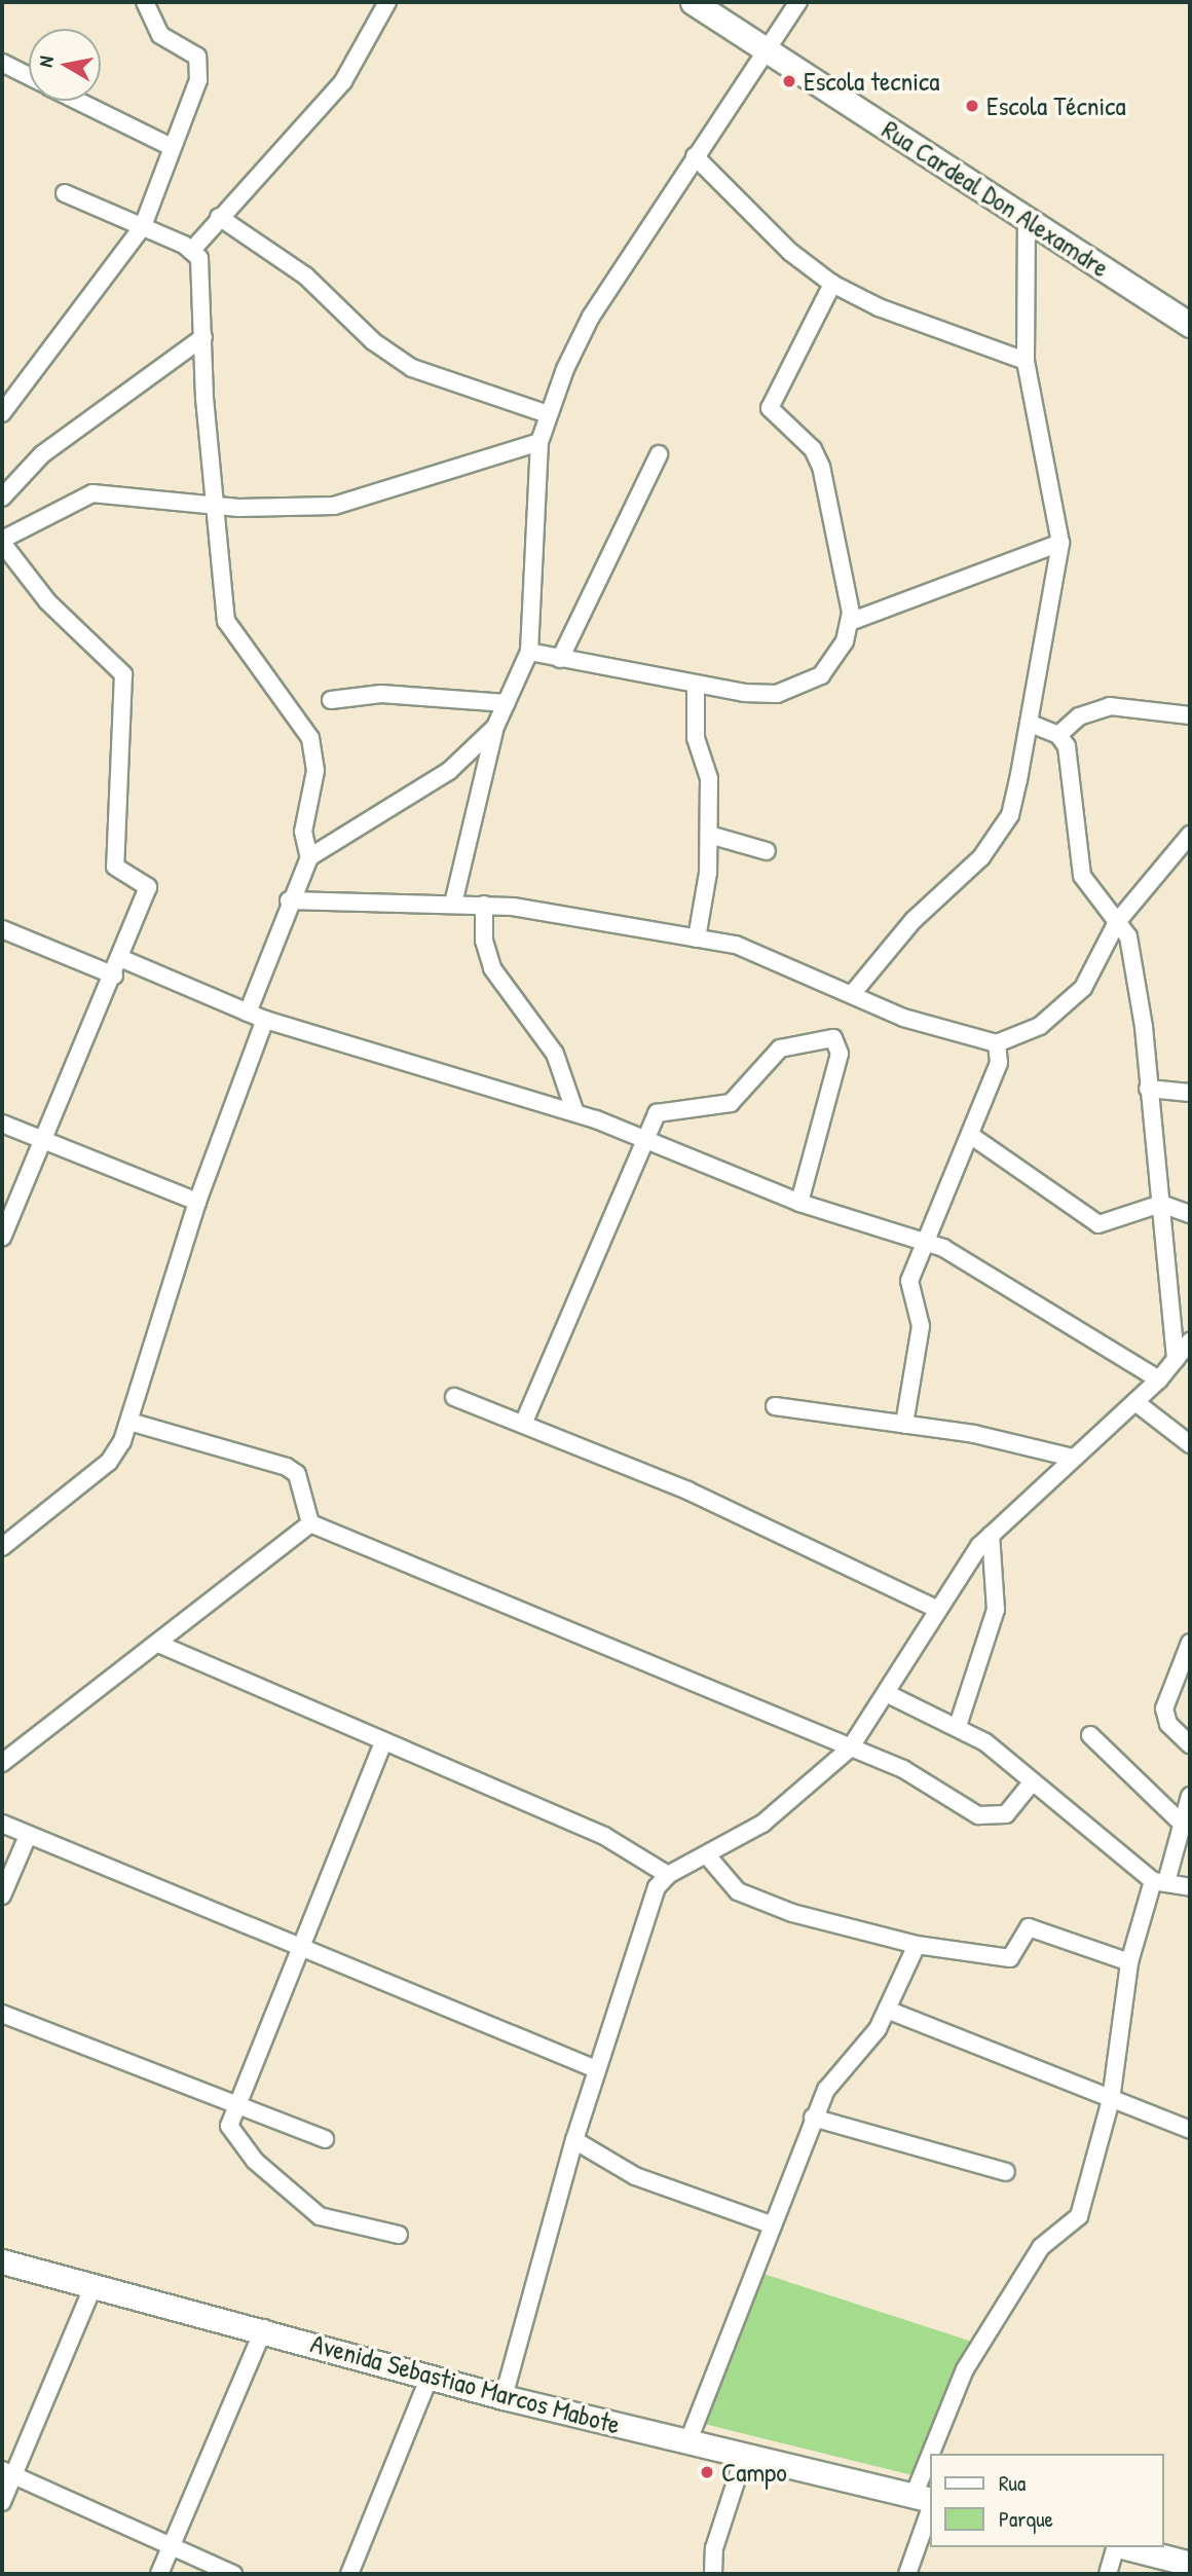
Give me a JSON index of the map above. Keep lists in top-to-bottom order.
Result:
{
  "streets": {
    "main road": ["Rua Cardeal Don Alexamdre", "Avenida Sebastiao Marcos Mabote"]
  },
  "places": ["Escola tecnica", "Escola Técnica", "Campo"],
  "legend": ["Rua", "Parque"],
  "north": "left"
}
